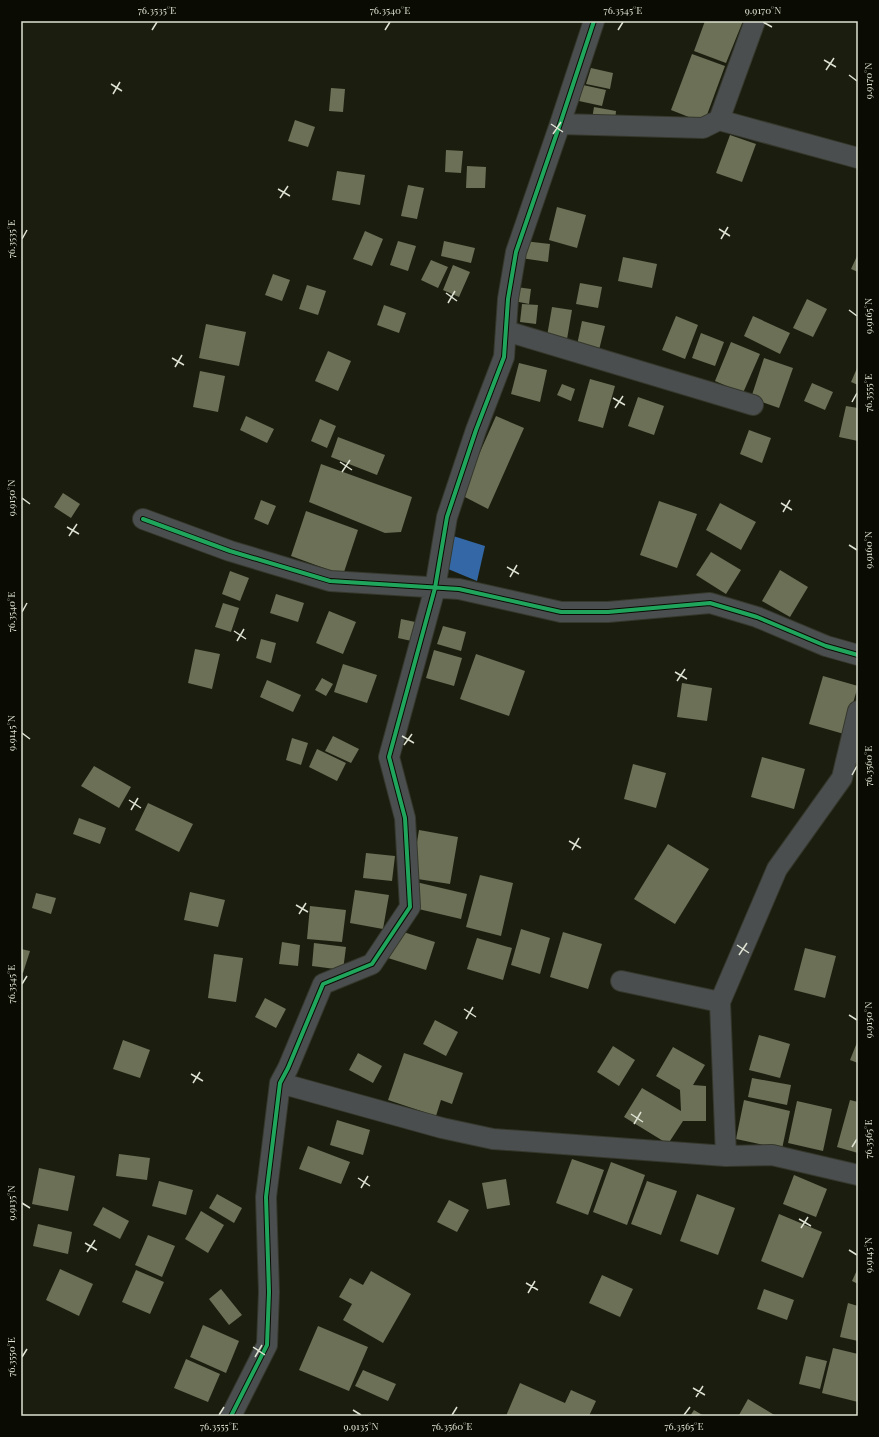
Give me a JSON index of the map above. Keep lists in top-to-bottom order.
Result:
{
  "coordinates": [
    "76.3535°E",
    "76.3540°E",
    "76.3545°E",
    "9.9170°N",
    "9.9165°N",
    "76.3555°E",
    "9.9150°N",
    "9.9160°N",
    "9.9145°N",
    "76.3560°E",
    "76.3565°E",
    "9.9135°N",
    "76.3550°E"
  ]
}
